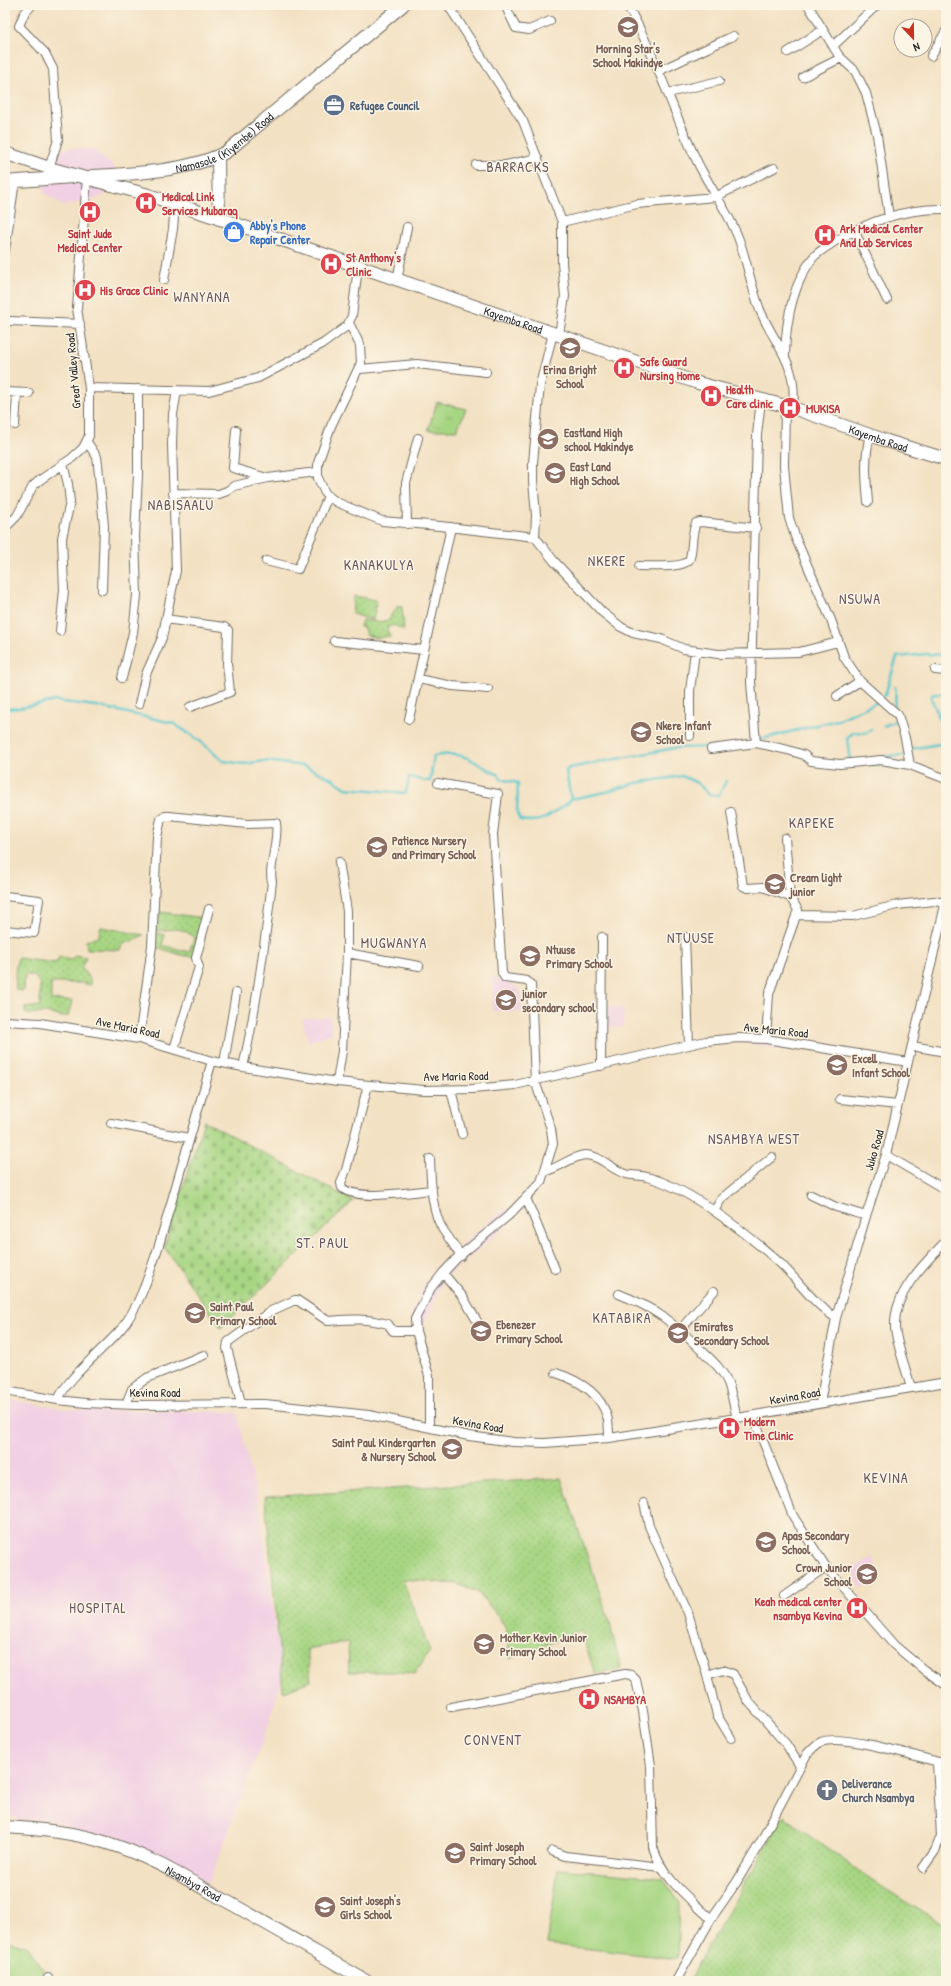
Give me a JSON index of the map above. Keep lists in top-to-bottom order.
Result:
{
  "streets": {
    "street": [
      "Namasole (Kiyembe) Road",
      "Kayemba Road",
      "Great Valley Road",
      "Ave Maria Road",
      "Juko Road",
      "Kevina Road",
      "Nsambya Road"
    ]
  },
  "crossings": [
    ["Namasole (Kiyembe) Road", "Kayemba Road"],
    ["Namasole (Kiyembe) Road", "Great Valley Road"],
    ["Kayemba Road", "Great Valley Road"],
    ["Ave Maria Road", "Juko Road"],
    ["Juko Road", "Kevina Road"]
  ],
  "districts": [
    "BARRACKS",
    "WANYANA",
    "NABISAALU",
    "NKERE",
    "KANAKULYA",
    "NSUWA",
    "KAPEKE",
    "NTUUSE",
    "MUGWANYA",
    "NSAMBYA WEST",
    "ST. PAUL",
    "KATABIRA",
    "KEVINA",
    "HOSPITAL",
    "CONVENT"
  ],
  "places": {
    "school or university": [
      "Morning Star's School Makindye",
      "Erina Bright School",
      "Eastland High school Makindye",
      "East Land High School",
      "Nkere Infant School",
      "Patience Nursery and Primary School",
      "Cream light junior",
      "Ntuuse Primary School",
      "junior secondary school",
      "Excell Infant School",
      "Saint Paul Primary School",
      "Ebenezer Primary School",
      "Emirates Secondary School",
      "Saint Paul Kindergarten & Nursery School",
      "Apas Secondary School",
      "Crown Junior School",
      "Mother Kevin Junior Primary School",
      "Saint Joseph Primary School",
      "Saint Joseph's Girls School"
    ],
    "office": ["Refugee Council"],
    "hospital": [
      "Medical Link Services Mubaraq",
      "Saint Jude Medical Center",
      "Ark Medical Center And Lab Services",
      "St Anthony's Clinic",
      "His Grace Clinic",
      "Safe Guard Nursing Home",
      "Health Care clinic",
      "MUKISA",
      "Modern Time Clinic",
      "Keah medical center nsambya Kevina",
      "NSAMBYA"
    ],
    "shop": ["Abby's Phone Repair Center"],
    "church": ["Deliverance Church Nsambya"]
  },
  "north": "bottom"
}
